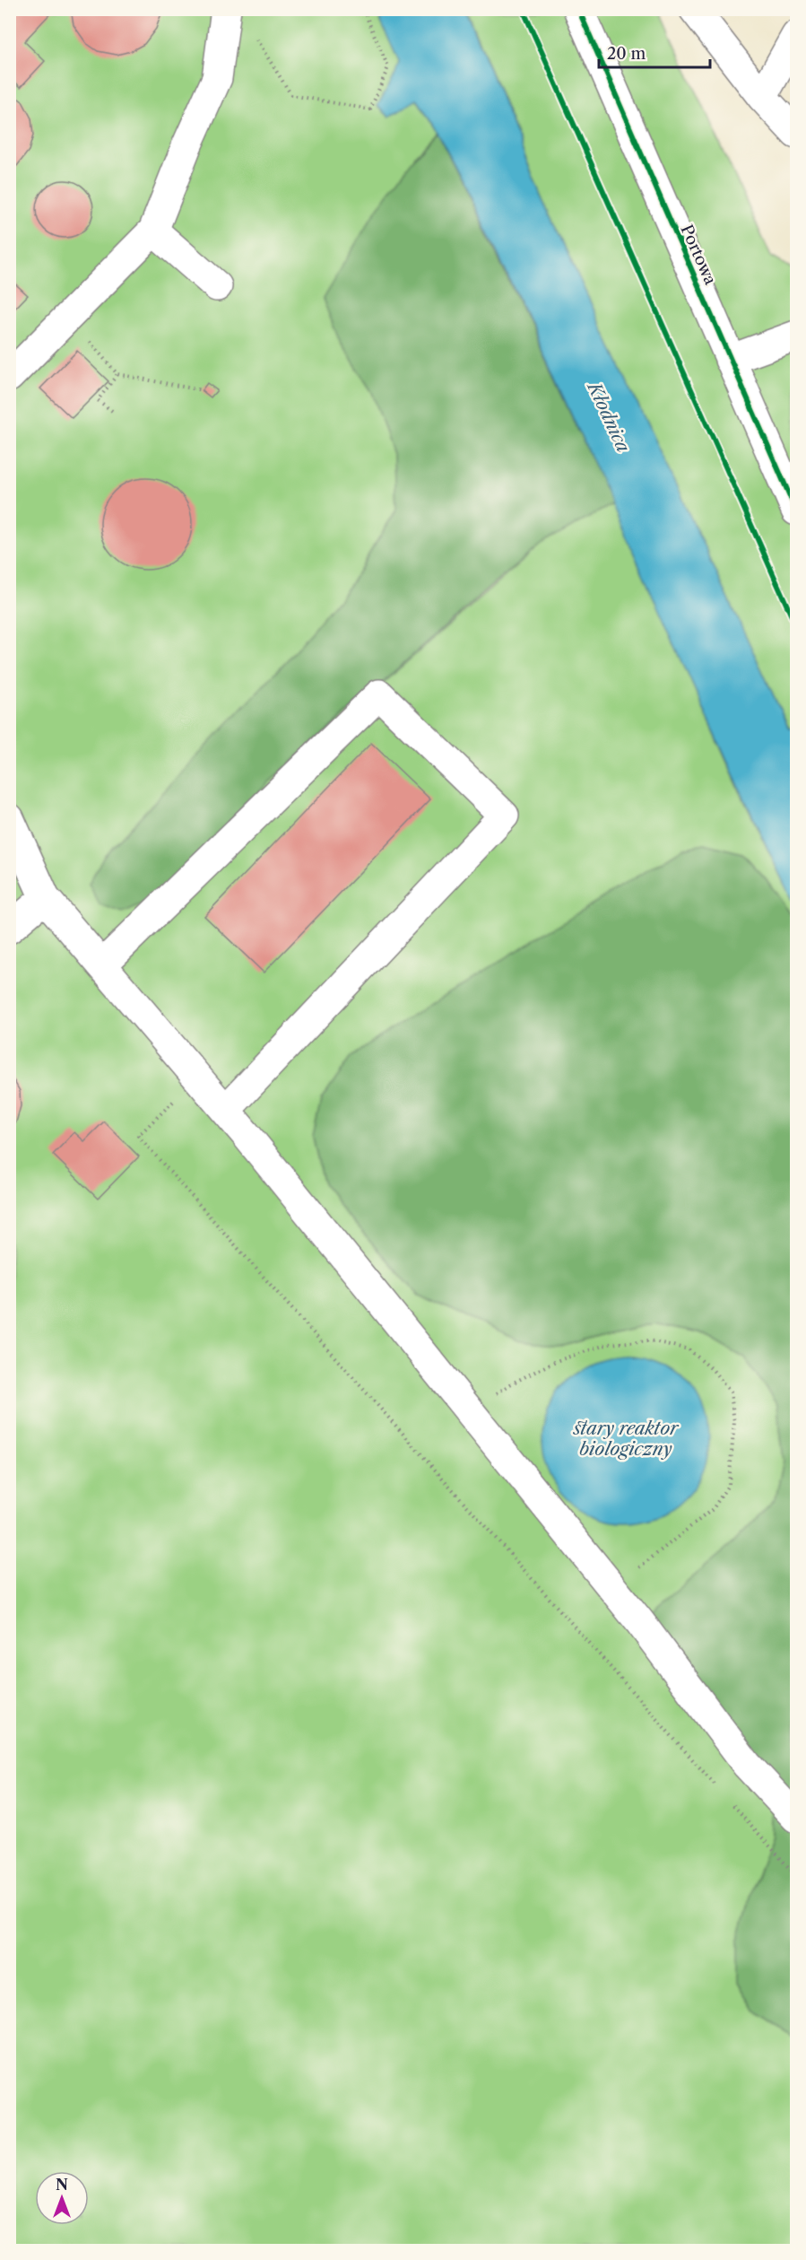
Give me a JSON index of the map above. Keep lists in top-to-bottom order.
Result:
{
  "streets": {
    "street": ["Portowa"]
  },
  "water": ["Kłodnica", "stary reaktor biologiczny"],
  "scale_bar": "20 m",
  "north": "top"
}
